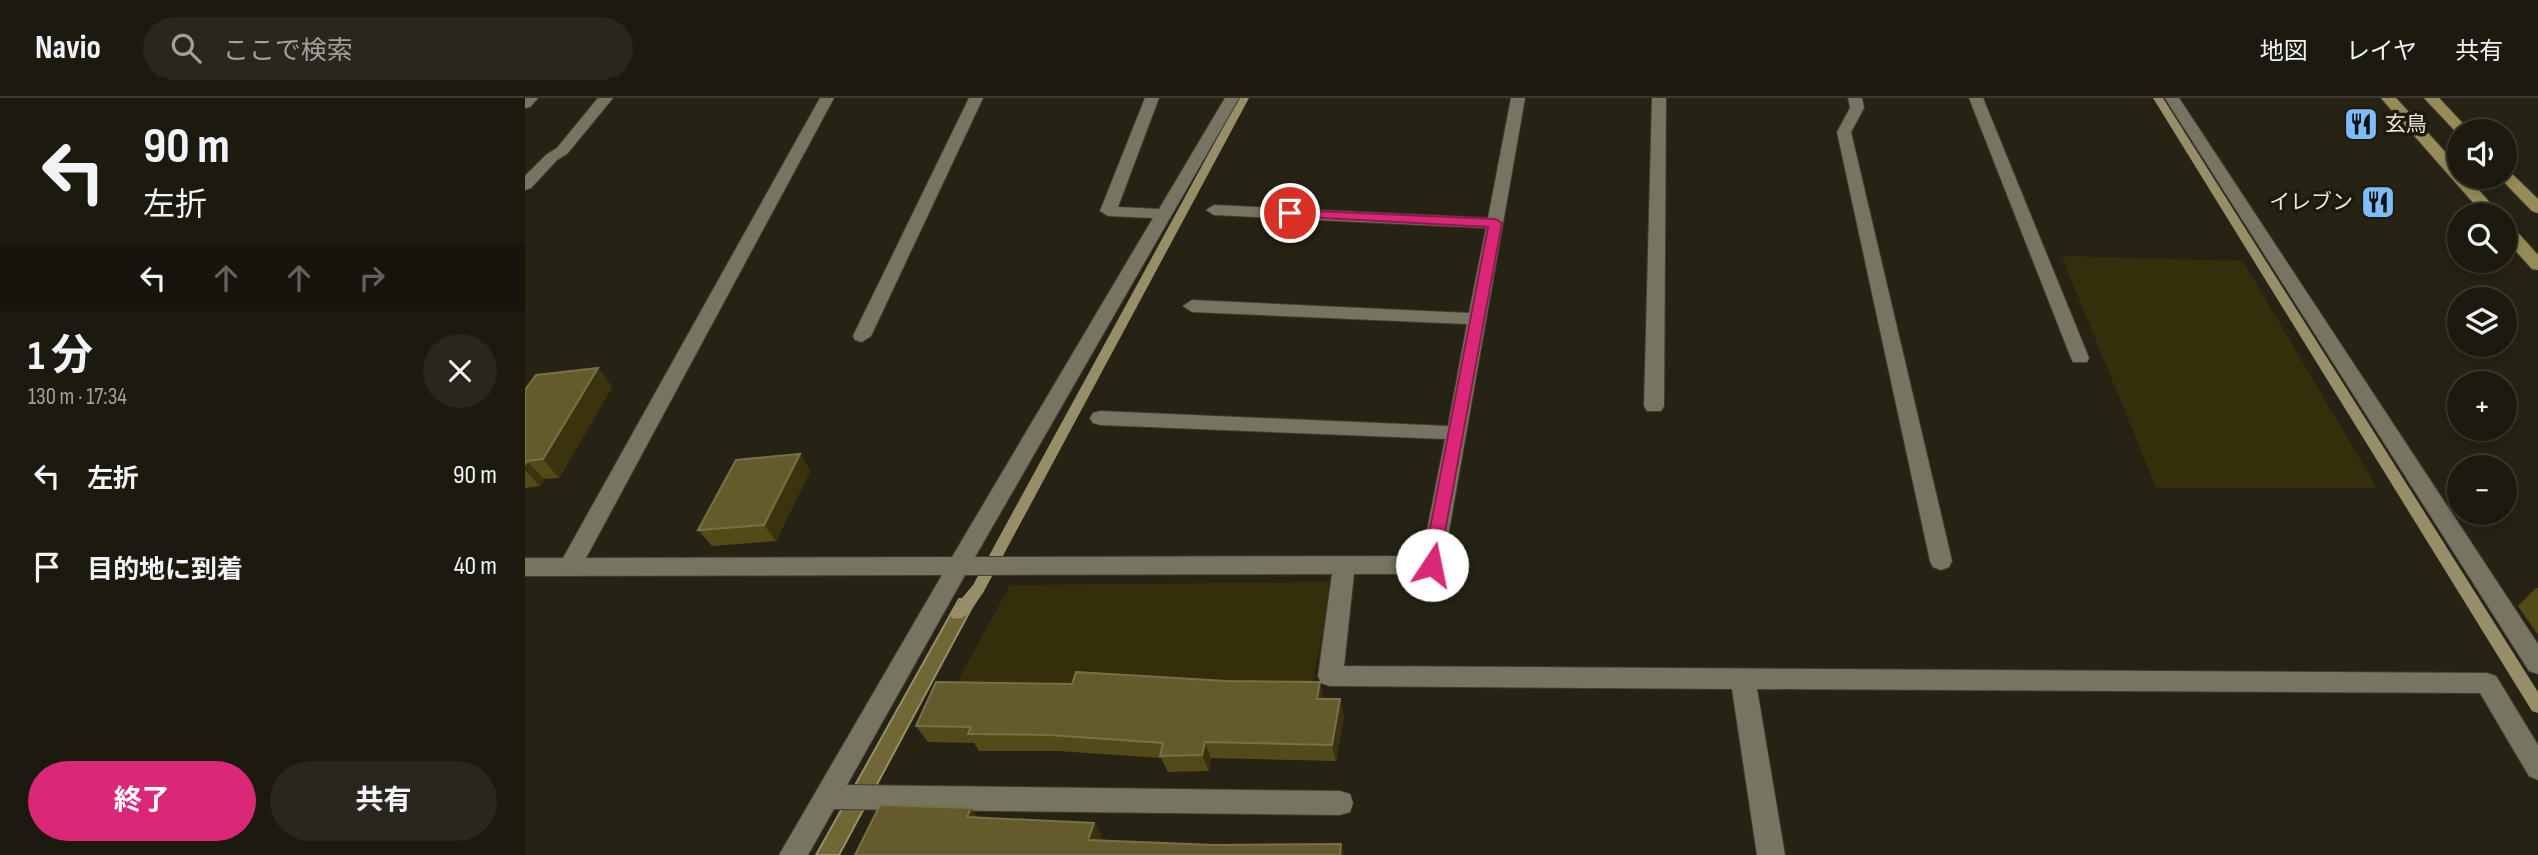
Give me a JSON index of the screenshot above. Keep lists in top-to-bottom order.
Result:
{
  "places": {
    "restaurant": ["玄鳥", "イレブン"]
  },
  "page": {
    "header": "Navio",
    "search": "ここで検索",
    "nav": ["地図", "レイヤ", "共有"],
    "turn": ["90 m", "左折"],
    "map_buttons": ["+", "−"],
    "heading": ["1 分", "130 m · 17:34"],
    "list": [
      {
        "name": "左折",
        "value": "90 m"
      },
      {
        "name": "目的地に到着",
        "value": "40 m"
      }
    ],
    "buttons": ["終了", "共有"]
  }
}
